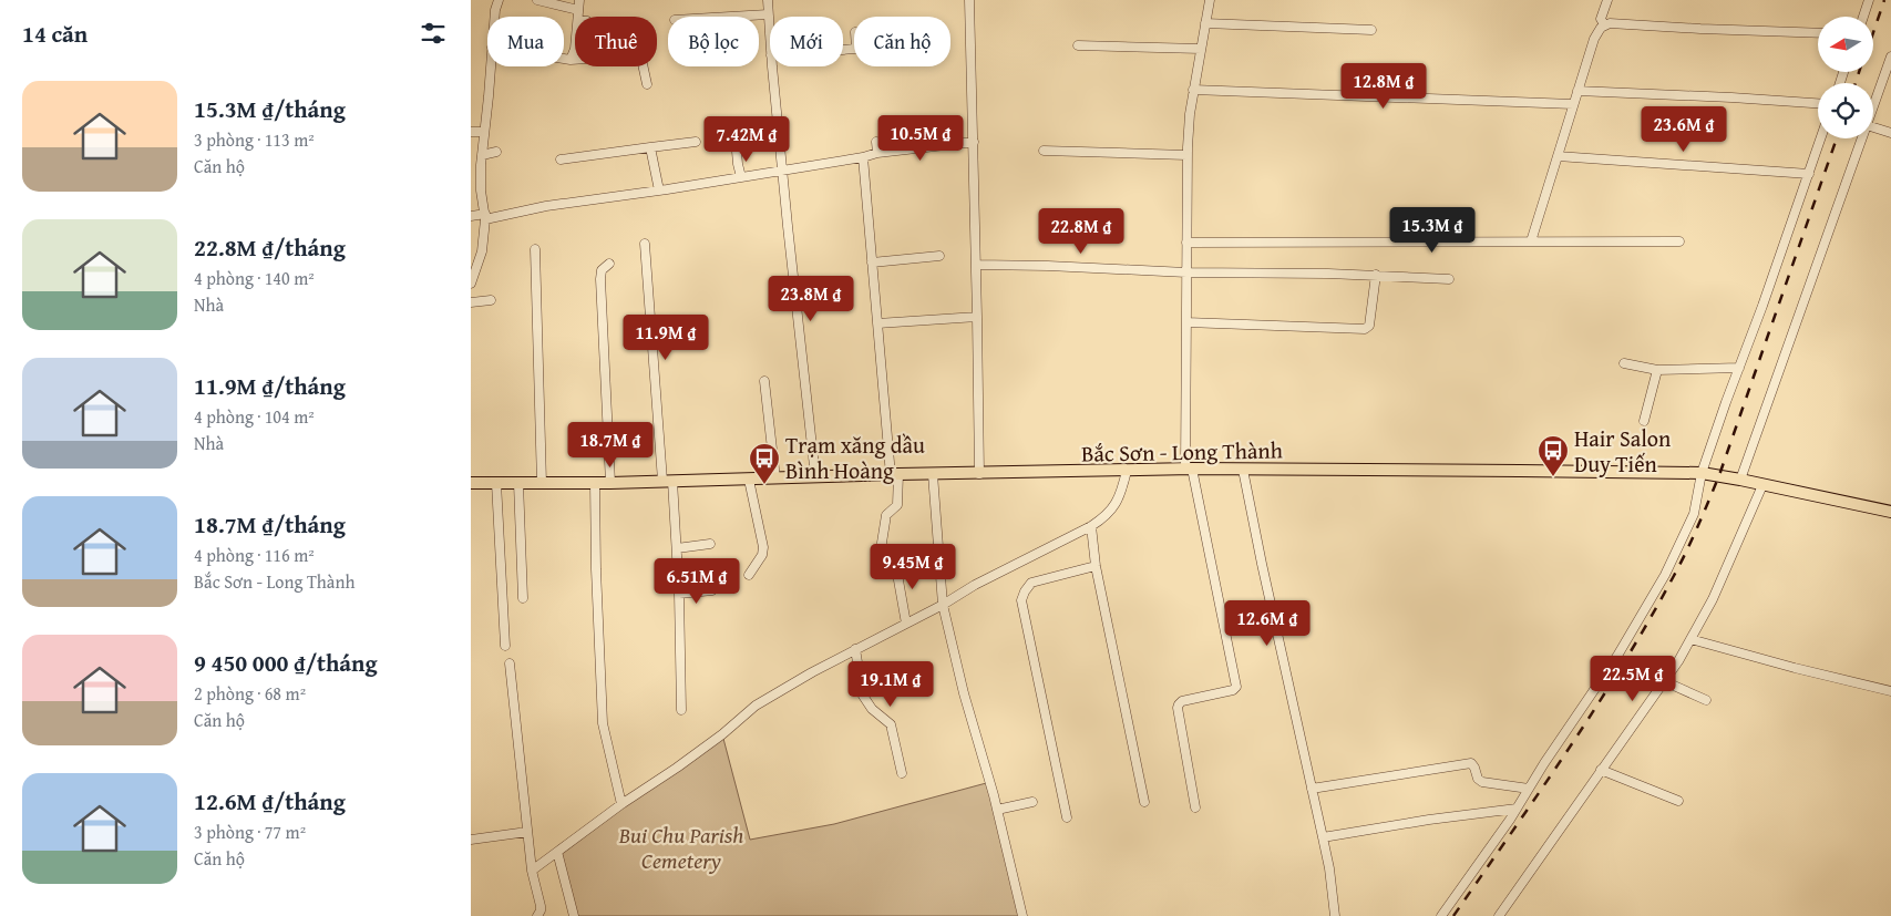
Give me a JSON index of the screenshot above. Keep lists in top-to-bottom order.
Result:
{
  "streets": {
    "main road": ["Bắc Sơn - Long Thành"]
  },
  "parks": ["Bui Chu Parish Cemetery"],
  "places": {
    "bus stop": ["Hair Salon Duy Tiến", "Trạm xăng dầu Bình Hoàng"]
  },
  "north": "left",
  "page": {
    "heading": "14 căn",
    "chip": [
      "Mua",
      "Thuê",
      "Bộ lọc",
      "Mới",
      "Căn hộ"
    ],
    "price": [
      "12.8M ₫",
      "23.6M ₫",
      "10.5M ₫",
      "7.42M ₫",
      "15.3M ₫",
      "22.8M ₫",
      "23.8M ₫",
      "11.9M ₫",
      "18.7M ₫",
      "9.45M ₫",
      "6.51M ₫",
      "12.6M ₫",
      "22.5M ₫",
      "19.1M ₫"
    ],
    "list": [
      {
        "name": "15.3M ₫/tháng",
        "note": "3 phòng · 113 m² · Căn hộ"
      },
      {
        "name": "22.8M ₫/tháng",
        "note": "4 phòng · 140 m² · Nhà"
      },
      {
        "name": "11.9M ₫/tháng",
        "note": "4 phòng · 104 m² · Nhà"
      },
      {
        "name": "18.7M ₫/tháng",
        "note": "4 phòng · 116 m² · Bắc Sơn - Long Thành"
      },
      {
        "name": "9 450 000 ₫/tháng",
        "note": "2 phòng · 68 m² · Căn hộ"
      },
      {
        "name": "12.6M ₫/tháng",
        "note": "3 phòng · 77 m² · Căn hộ"
      }
    ]
  }
}
